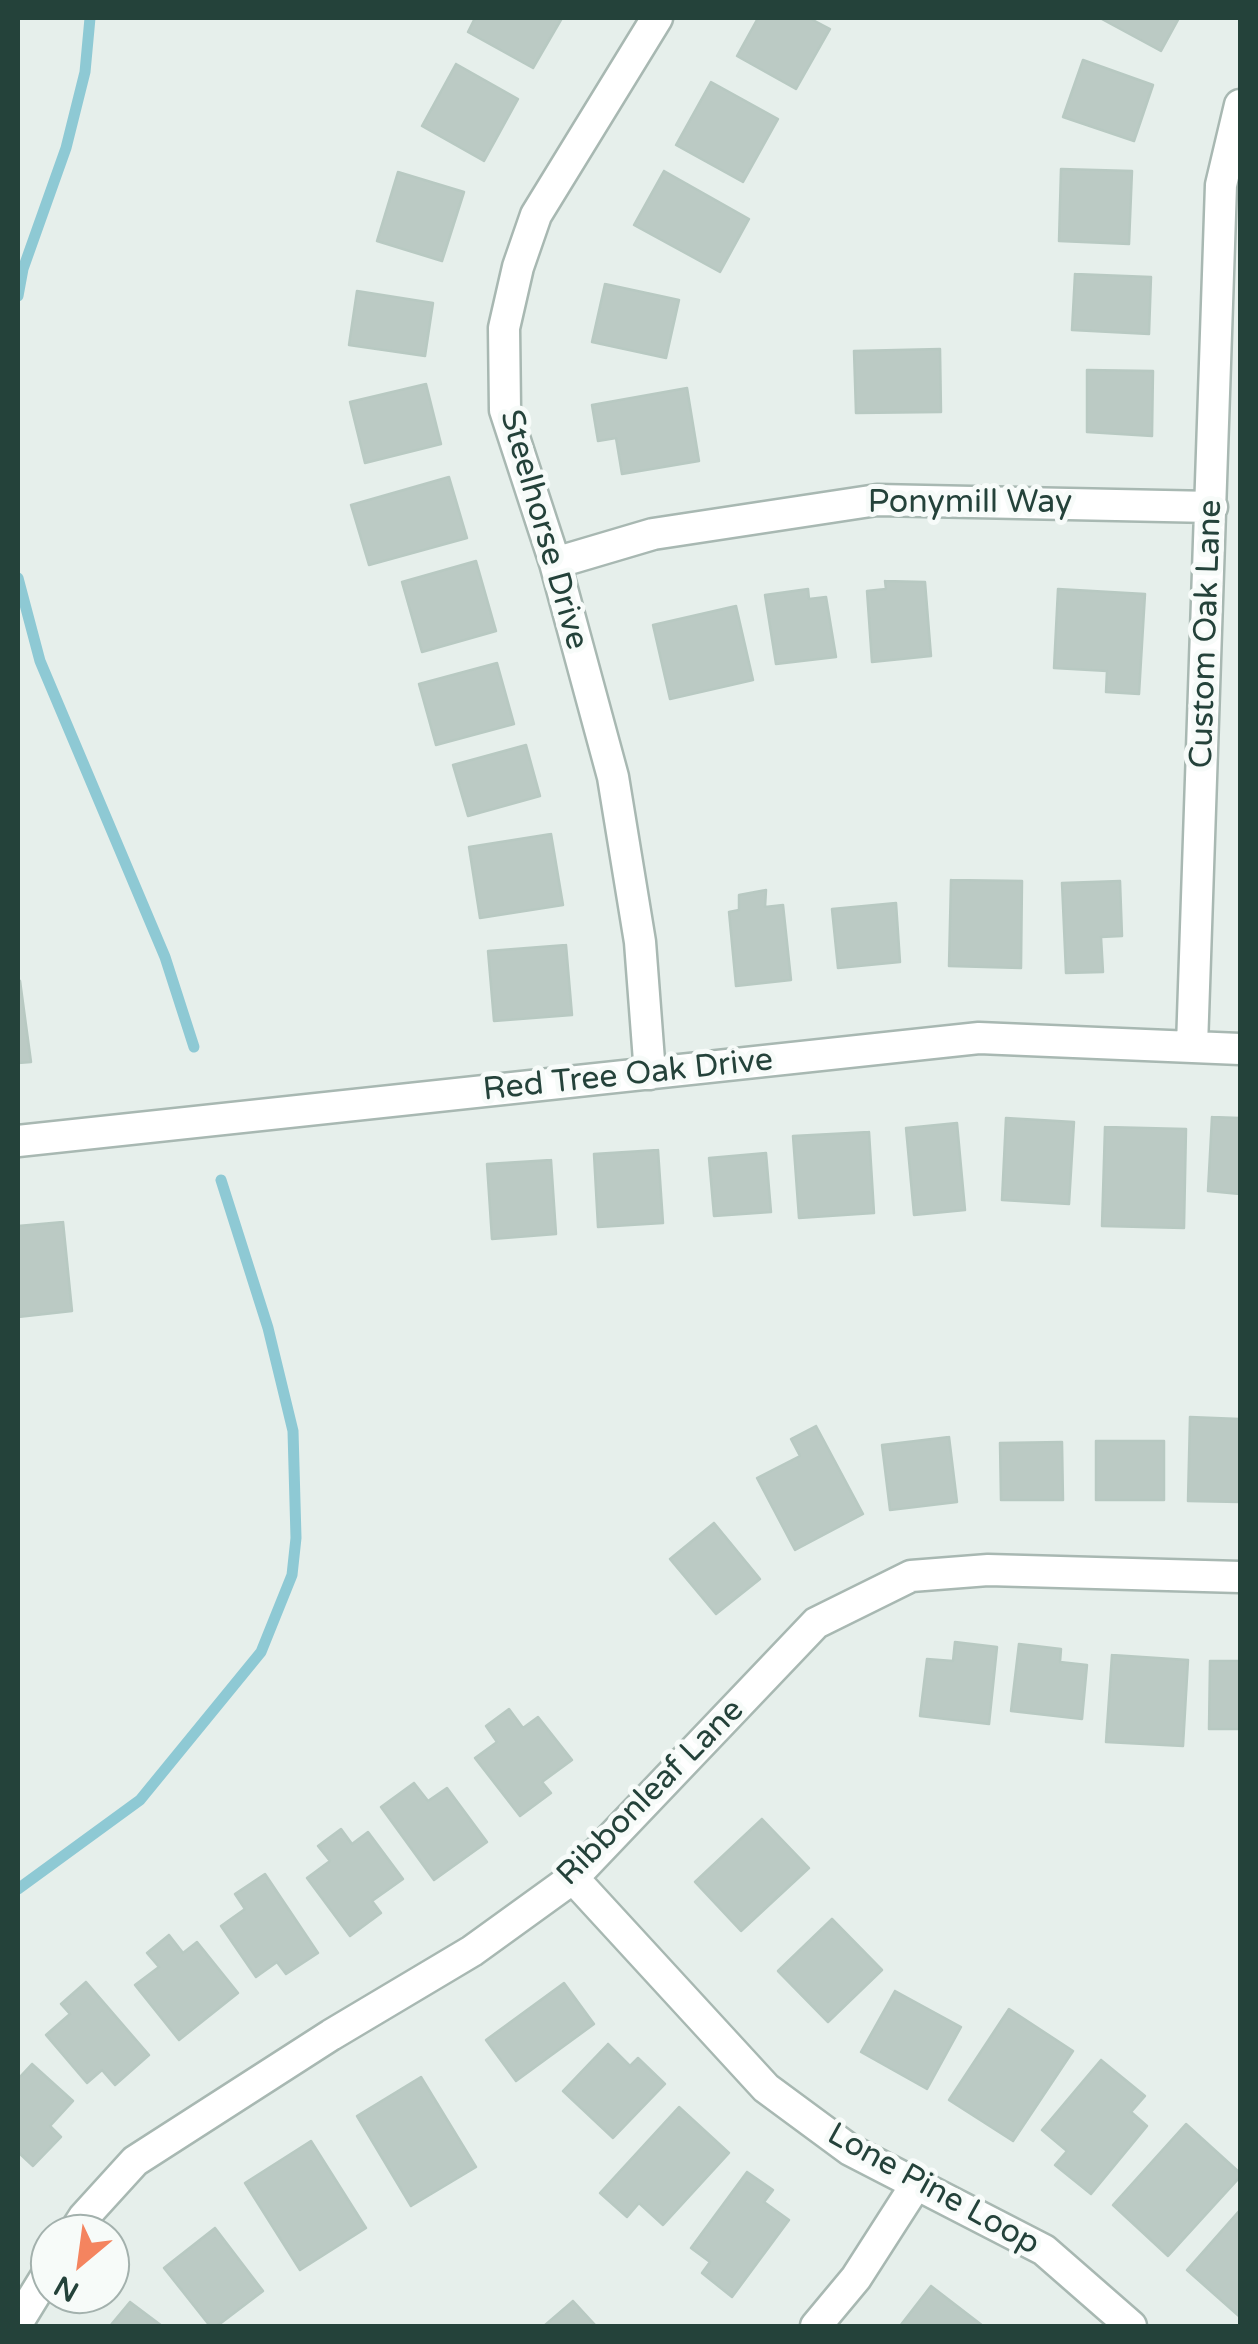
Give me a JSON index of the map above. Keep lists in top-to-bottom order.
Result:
{
  "streets": {
    "street": [
      "Ponymill Way",
      "Steelhorse Drive",
      "Custom Oak Lane",
      "Red Tree Oak Drive",
      "Ribbonleaf Lane",
      "Lone Pine Loop"
    ]
  },
  "crossings": [
    ["Ponymill Way", "Steelhorse Drive"],
    ["Ponymill Way", "Custom Oak Lane"],
    ["Steelhorse Drive", "Red Tree Oak Drive"],
    ["Custom Oak Lane", "Red Tree Oak Drive"],
    ["Ribbonleaf Lane", "Lone Pine Loop"]
  ],
  "north": "bottom left"
}
